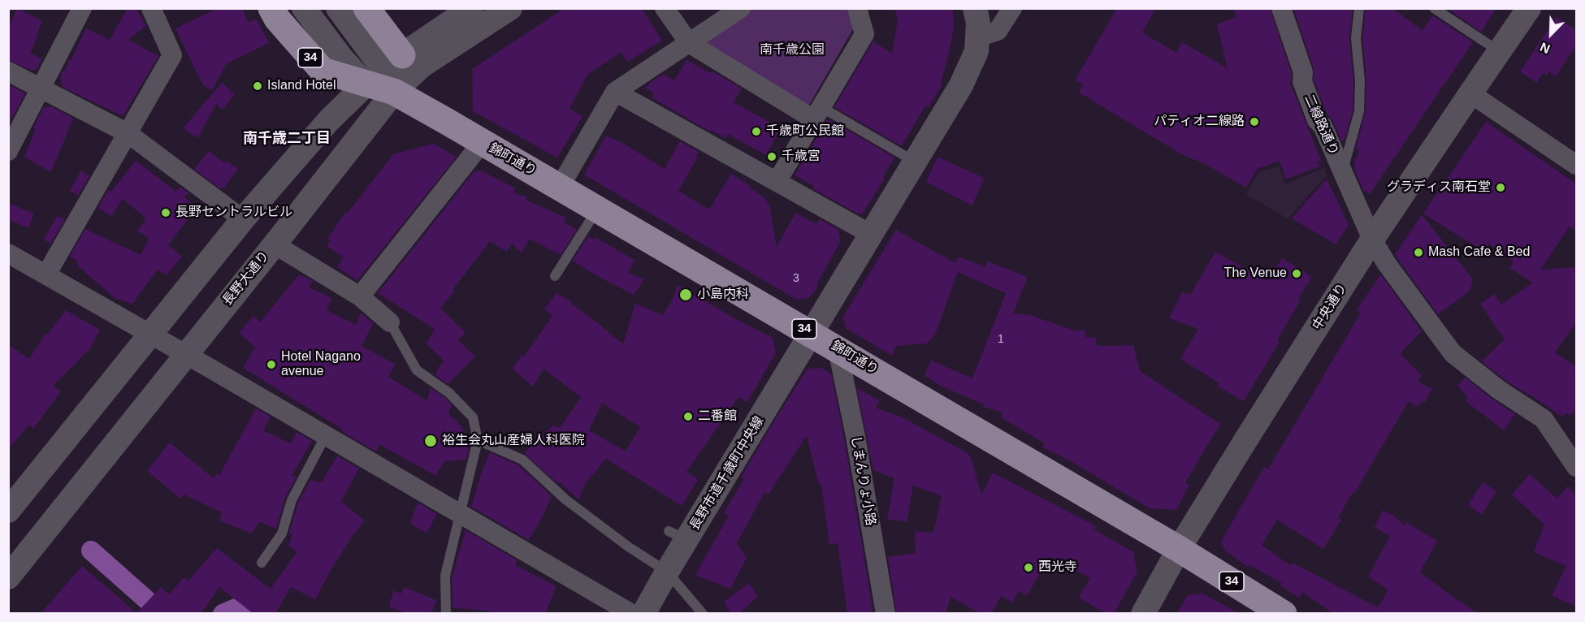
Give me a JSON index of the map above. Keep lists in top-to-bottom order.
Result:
{
  "streets": {
    "main road": ["34", "錦町通り"],
    "street": [
      "二線路通り",
      "長野大通り",
      "中央通り",
      "長野市道千歳町中央線",
      "しまんりょ小路"
    ]
  },
  "crossings": [
    ["34", "錦町通り"],
    ["34", "長野大通り"],
    ["34", "中央通り"],
    ["二線路通り", "中央通り"],
    ["錦町通り", "長野大通り"],
    ["錦町通り", "中央通り"],
    ["錦町通り", "長野市道千歳町中央線"],
    ["錦町通り", "しまんりょ小路"]
  ],
  "districts": ["南千歳二丁目"],
  "parks": ["南千歳公園"],
  "places": [
    "Island Hotel",
    "パティオ二線路",
    "千歳町公民館",
    "千歳宮",
    "グラディス南石堂",
    "長野セントラルビル",
    "Mash Cafe & Bed",
    "The Venue",
    "小島内科",
    "Hotel Nagano avenue",
    "二番館",
    "裕生会丸山産婦人科医院",
    "西光寺"
  ],
  "house_numbers": ["3", "1"],
  "north": "bottom left"
}
